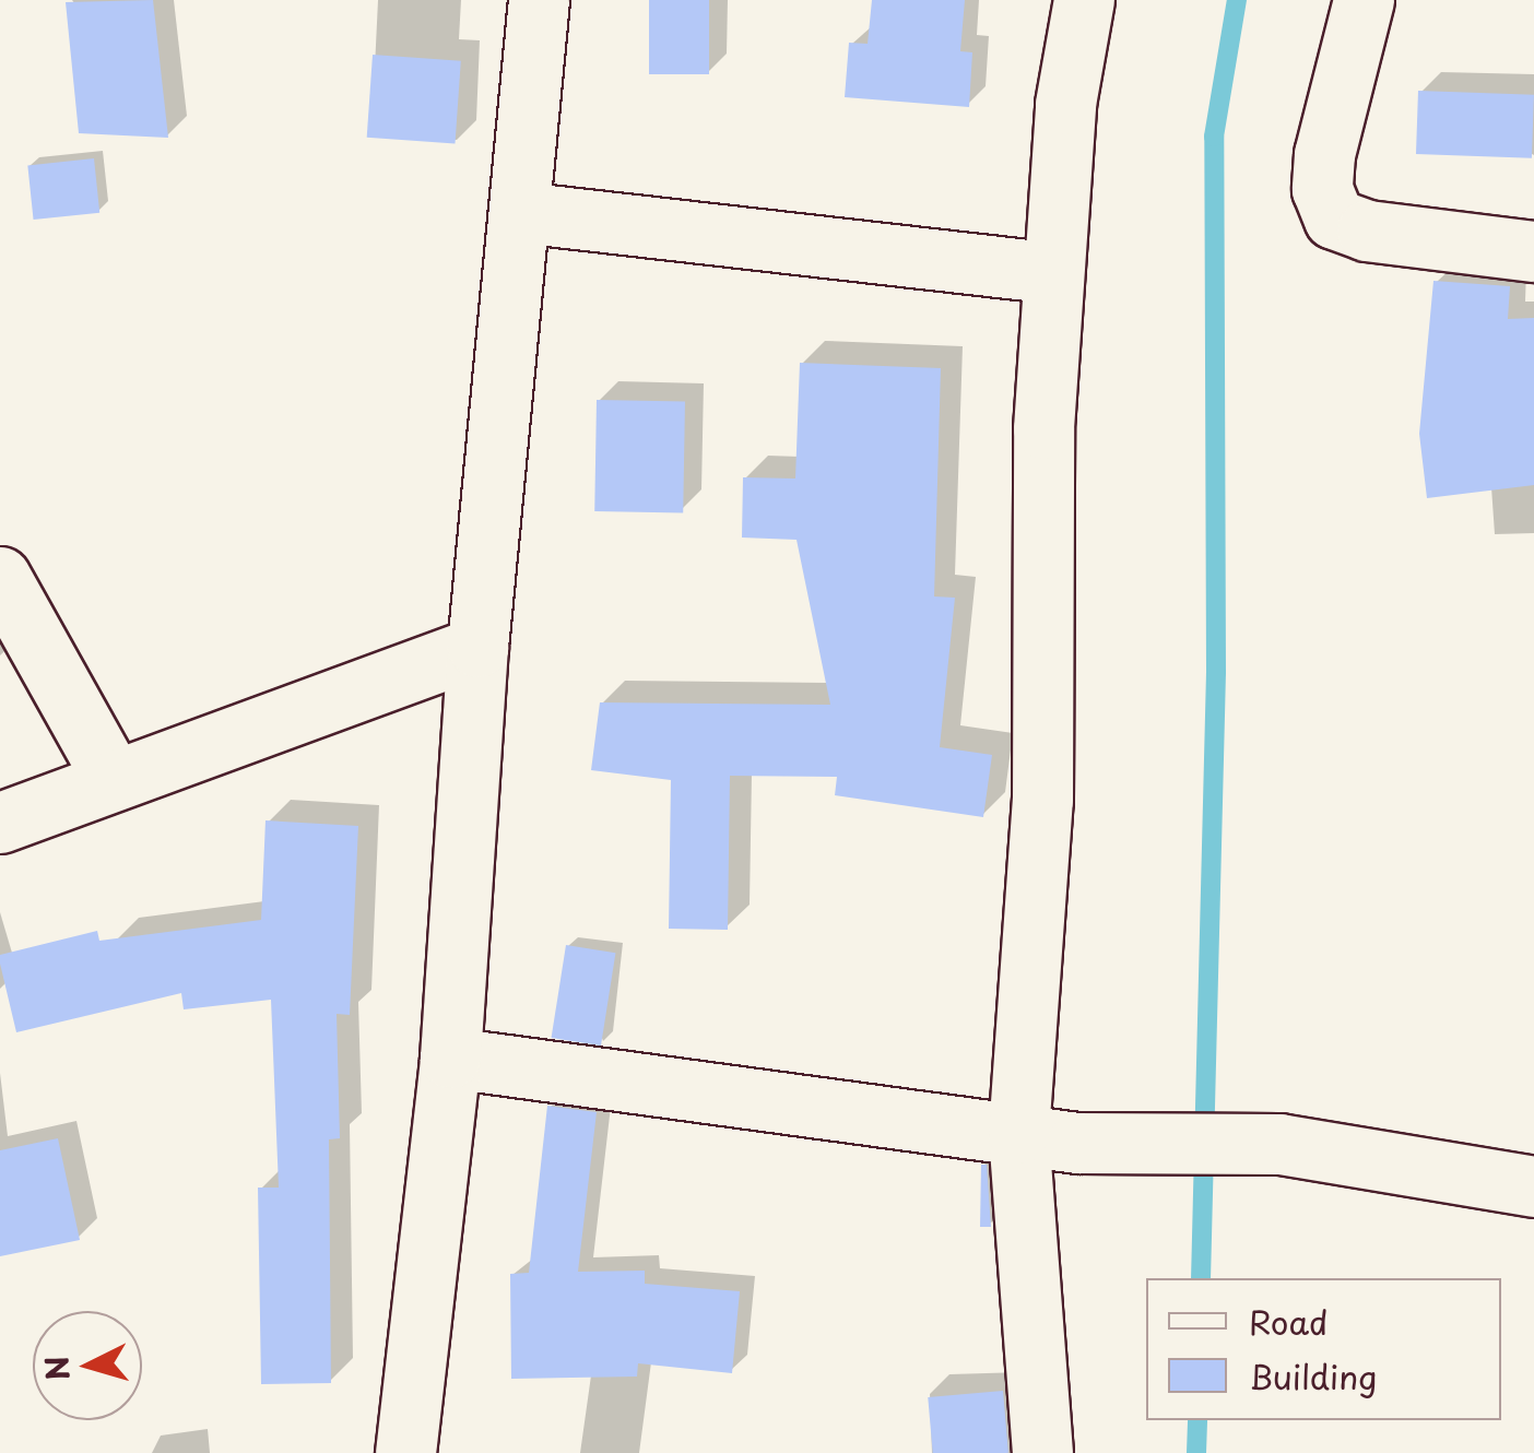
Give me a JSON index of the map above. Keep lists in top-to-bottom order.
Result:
{
  "legend": ["Road", "Building"],
  "north": "left"
}
